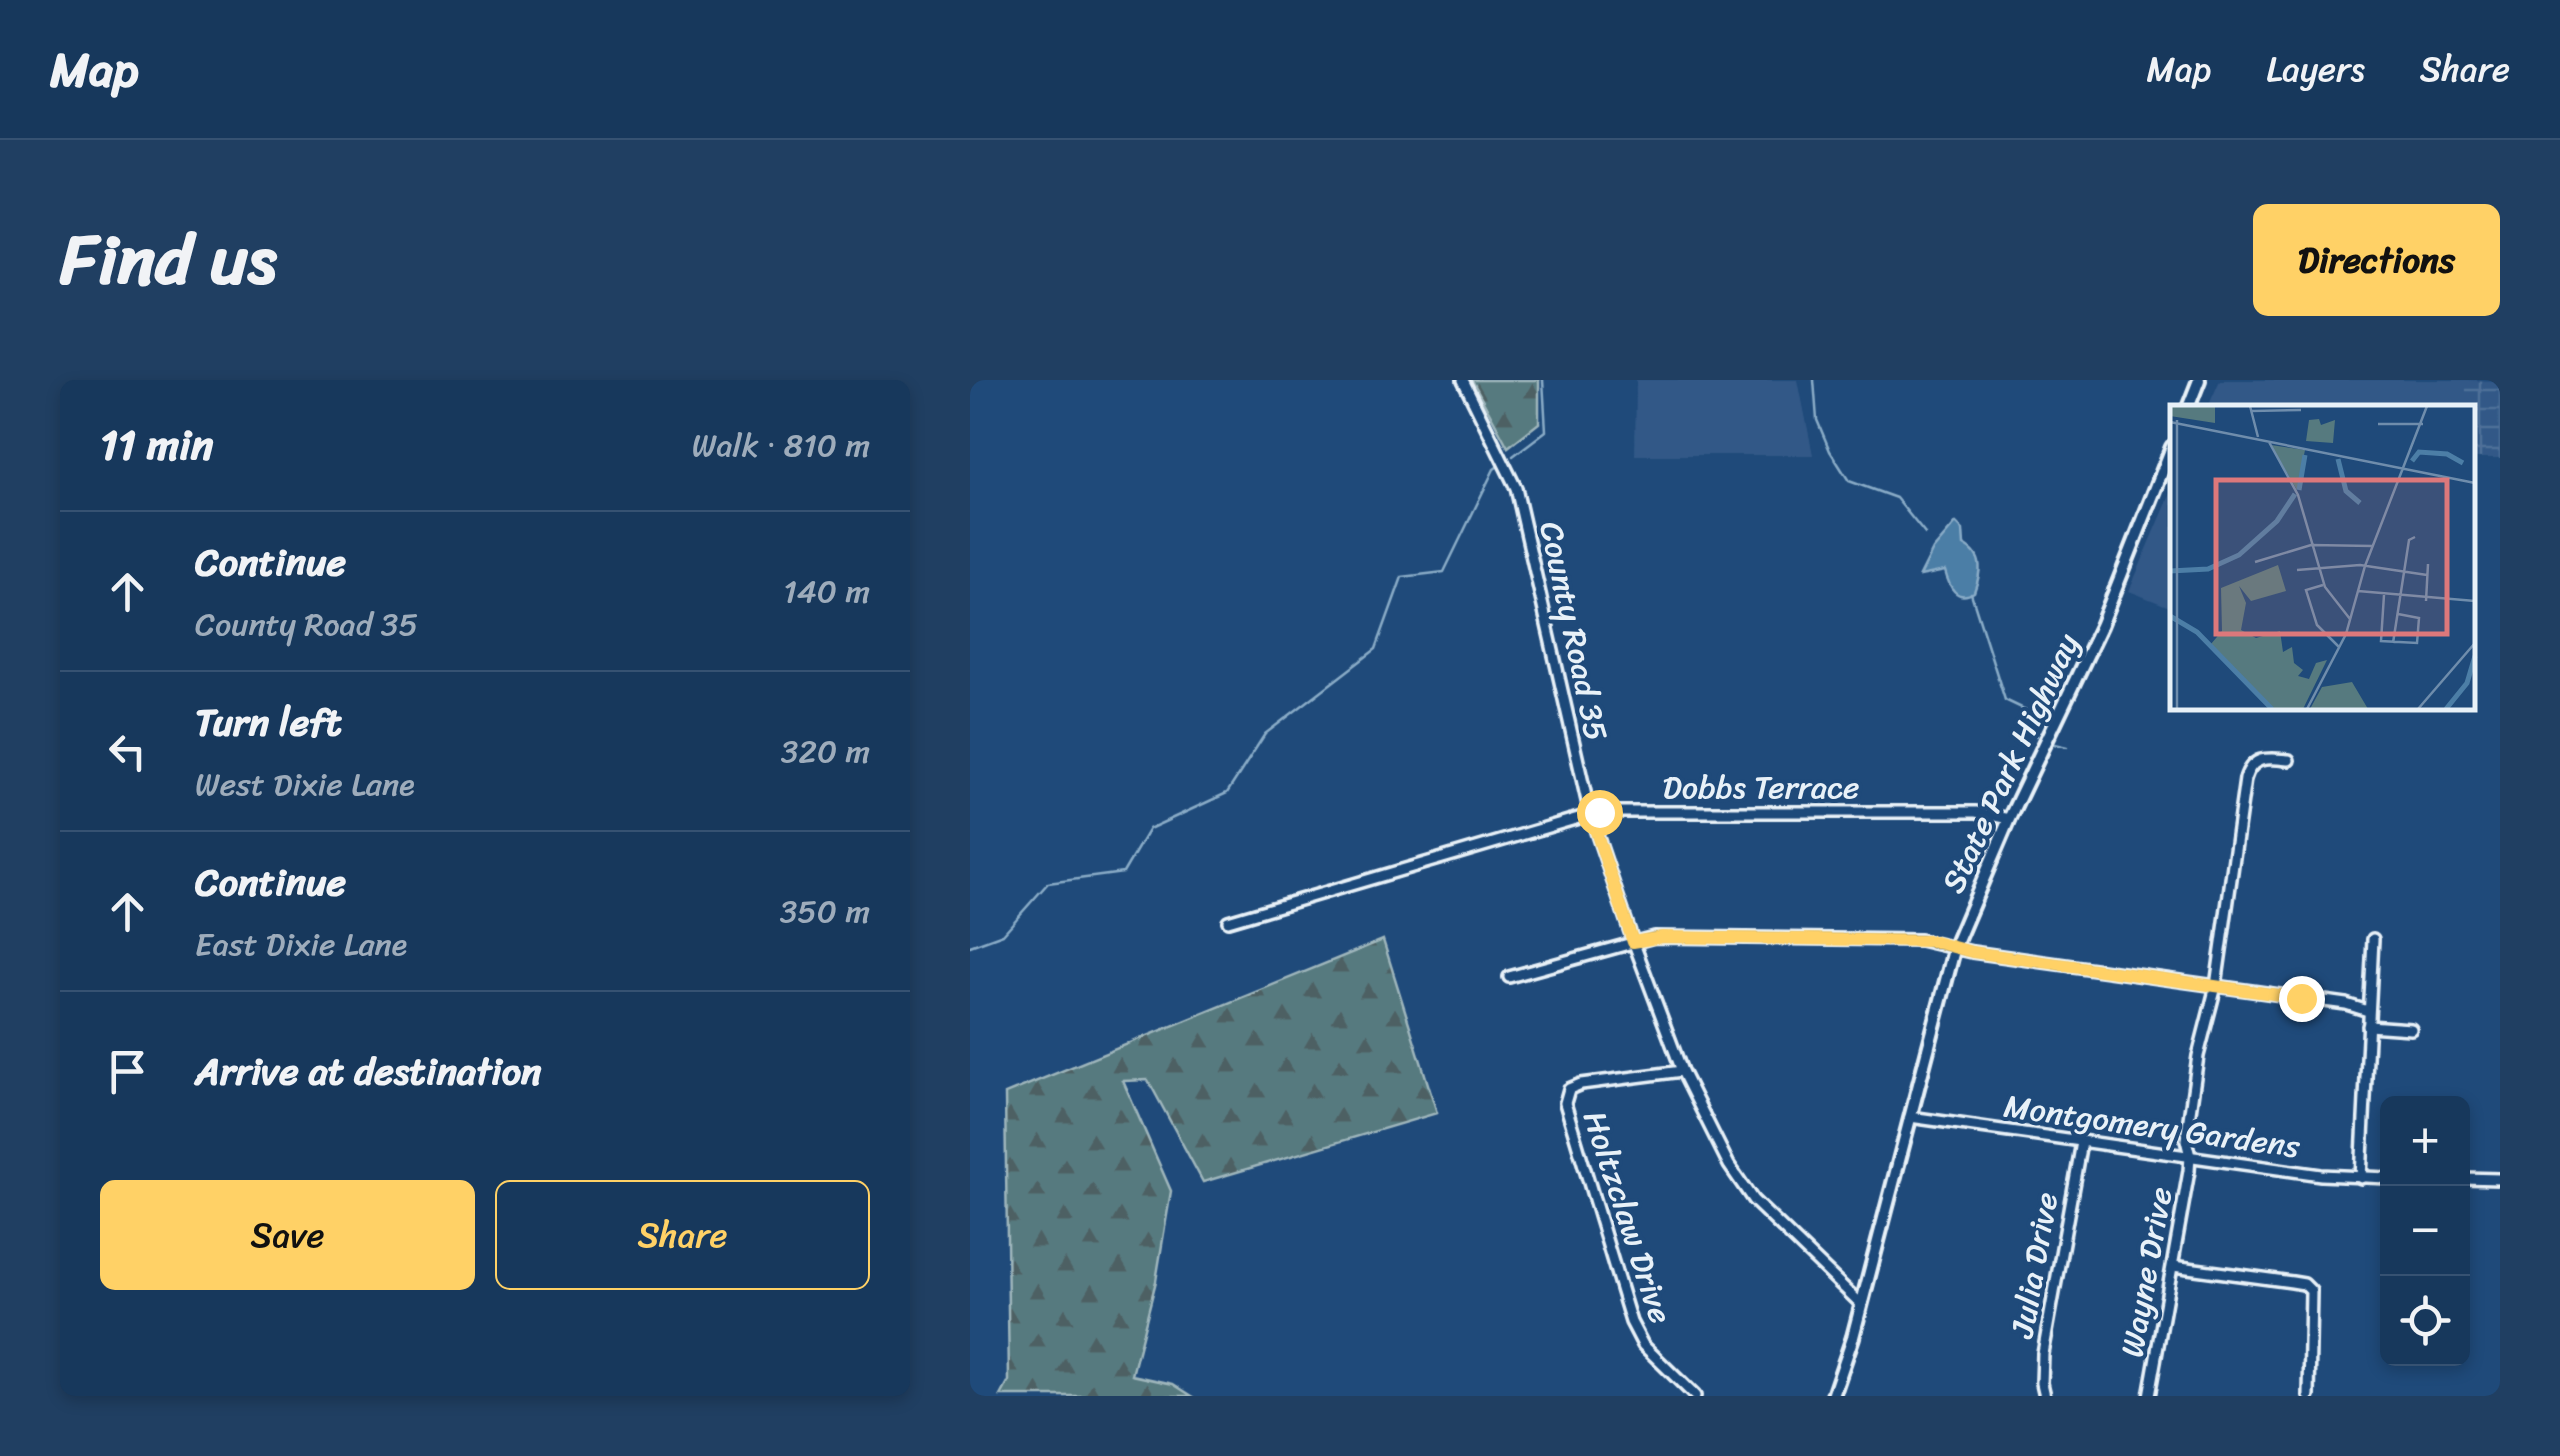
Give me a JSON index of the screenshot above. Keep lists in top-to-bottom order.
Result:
{
  "streets": {
    "main road": ["State Park Highway"],
    "street": [
      "County Road 35",
      "Dobbs Terrace",
      "Montgomery Gardens",
      "Holtzclaw Drive",
      "Julia Drive",
      "Wayne Drive"
    ]
  },
  "crossings": [
    ["County Road 35", "State Park Highway"],
    ["County Road 35", "Dobbs Terrace"],
    ["County Road 35", "Holtzclaw Drive"],
    ["State Park Highway", "Dobbs Terrace"],
    ["State Park Highway", "Montgomery Gardens"],
    ["Montgomery Gardens", "Julia Drive"],
    ["Montgomery Gardens", "Wayne Drive"]
  ],
  "page": {
    "header": "Map",
    "nav": ["Map", "Layers", "Share"],
    "title": "Find us",
    "buttons": [
      "Directions",
      ["Save", "Share"]
    ],
    "heading": ["11 min", "Walk · 810 m"],
    "list": [
      ["Continue", "County Road 35", "140 m"],
      ["Turn left", "West Dixie Lane", "320 m"],
      ["Continue", "East Dixie Lane", "350 m"],
      "Arrive at destination"
    ],
    "map_buttons": ["+", "−"]
  }
}
